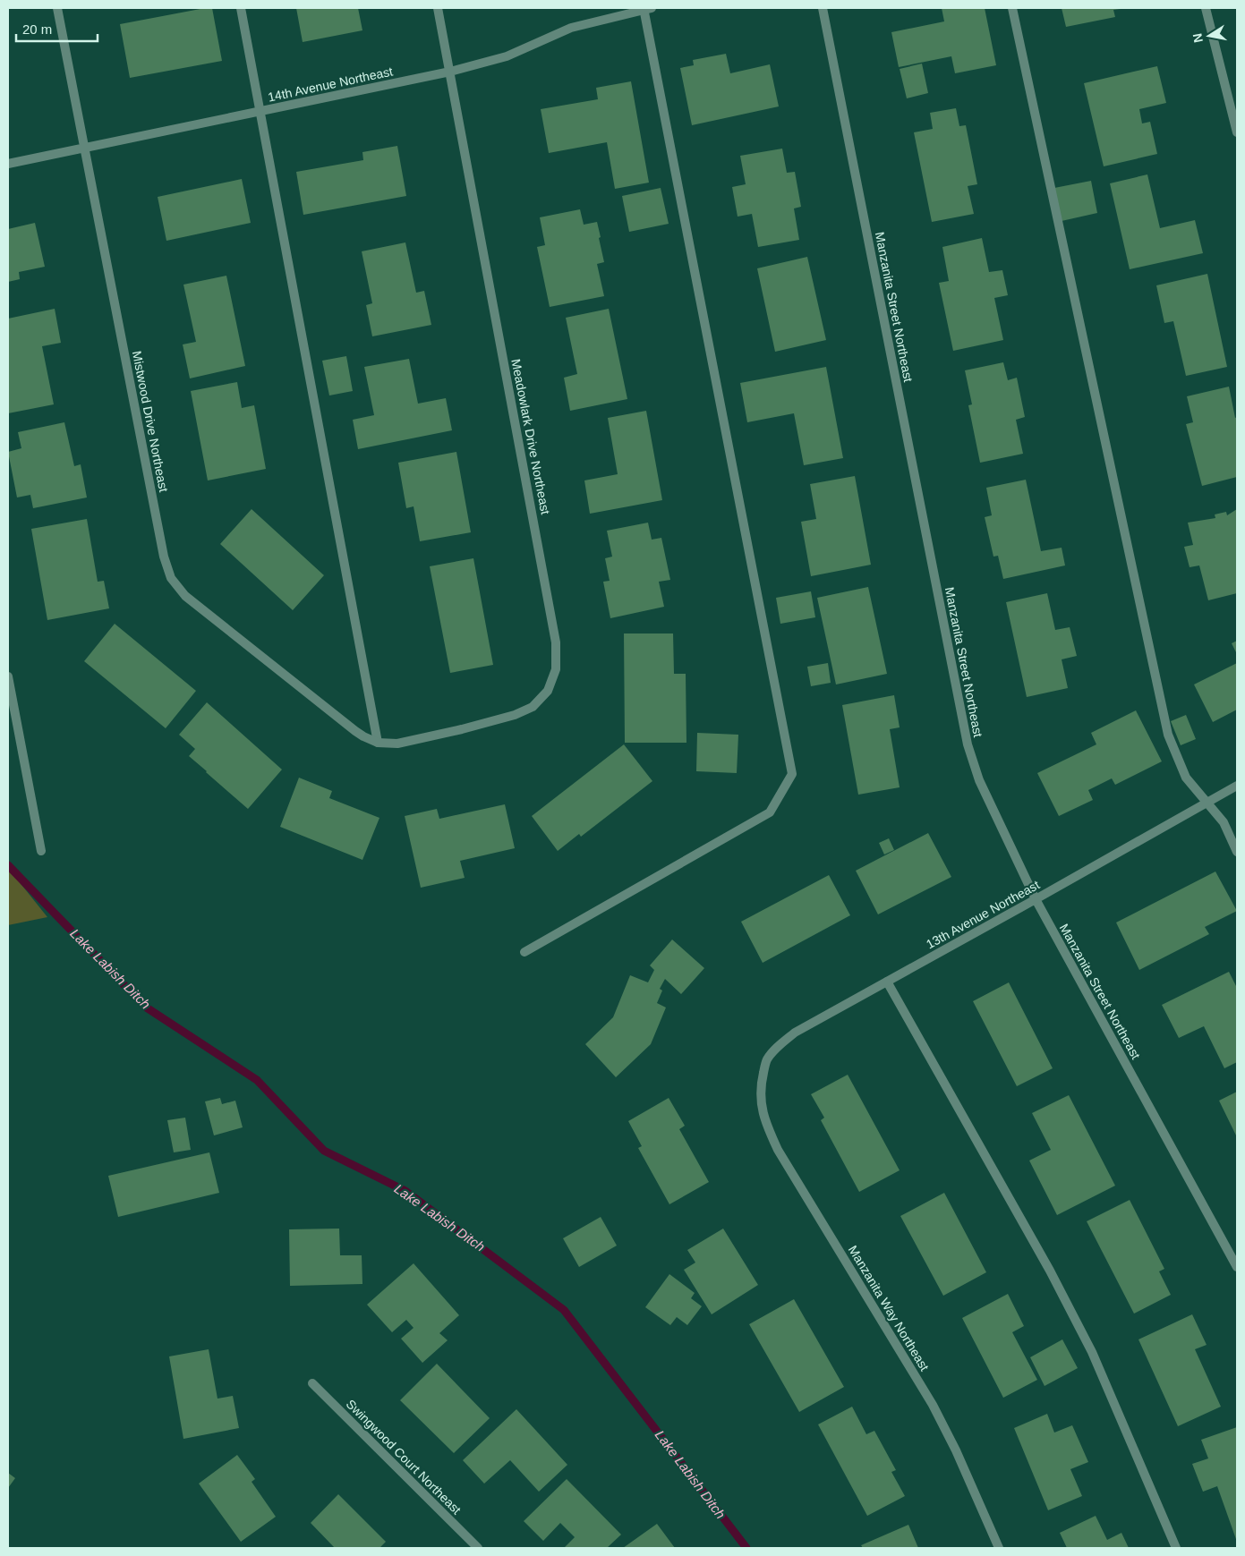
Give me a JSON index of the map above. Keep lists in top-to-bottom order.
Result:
{
  "streets": {
    "street": [
      "14th Avenue Northeast",
      "Manzanita Street Northeast",
      "Mistwood Drive Northeast",
      "Meadowlark Drive Northeast",
      "13th Avenue Northeast",
      "Manzanita Way Northeast",
      "Swingwood Court Northeast"
    ]
  },
  "crossings": [
    ["14th Avenue Northeast", "Mistwood Drive Northeast"],
    ["14th Avenue Northeast", "Meadowlark Drive Northeast"],
    ["Manzanita Street Northeast", "13th Avenue Northeast"],
    ["Mistwood Drive Northeast", "Meadowlark Drive Northeast"],
    ["13th Avenue Northeast", "Manzanita Way Northeast"]
  ],
  "water": ["Lake Labish Ditch"],
  "scale_bar": "20 m",
  "north": "left"
}
